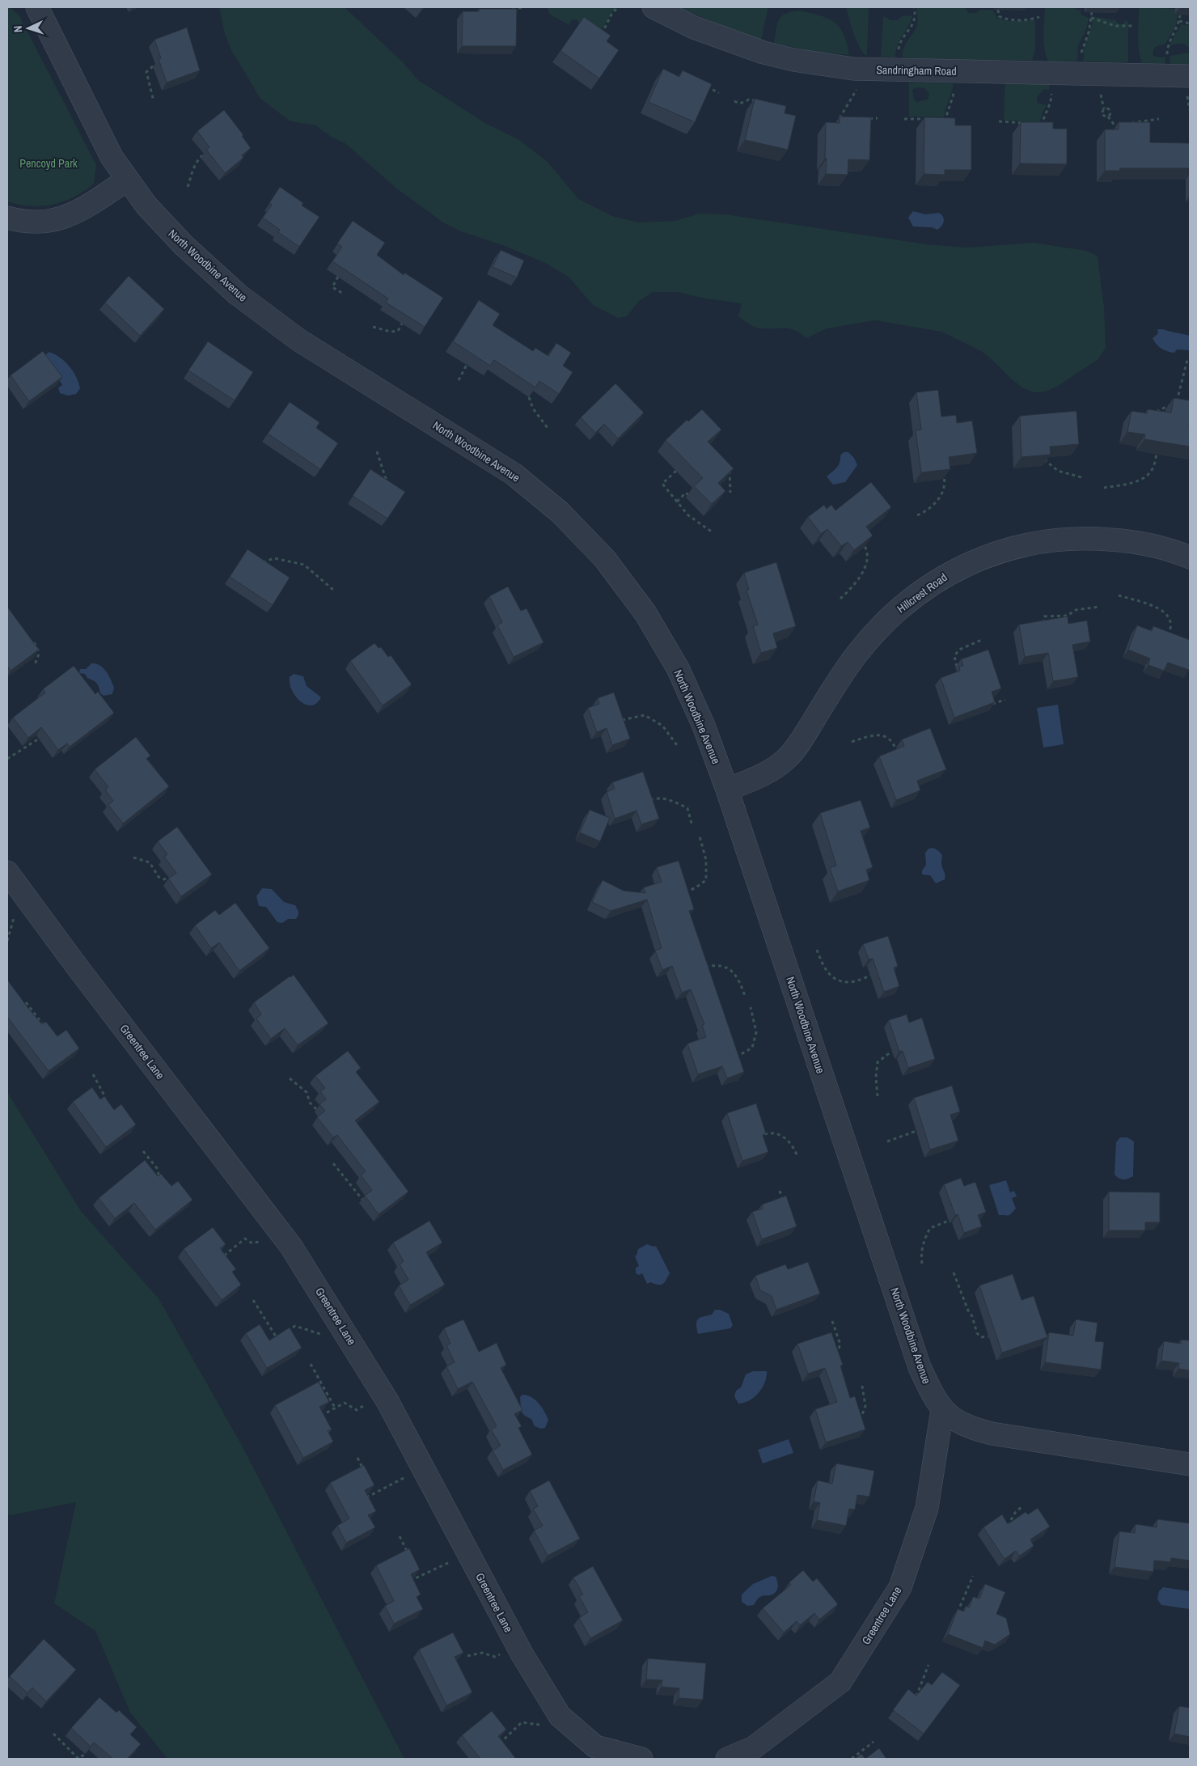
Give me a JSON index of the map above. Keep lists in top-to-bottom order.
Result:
{
  "streets": {
    "street": [
      "Sandringham Road",
      "North Woodbine Avenue",
      "Hillcrest Road",
      "Greentree Lane"
    ]
  },
  "crossings": [
    ["North Woodbine Avenue", "Hillcrest Road"],
    ["North Woodbine Avenue", "Greentree Lane"]
  ],
  "parks": ["Pencoyd Park"],
  "north": "left"
}
